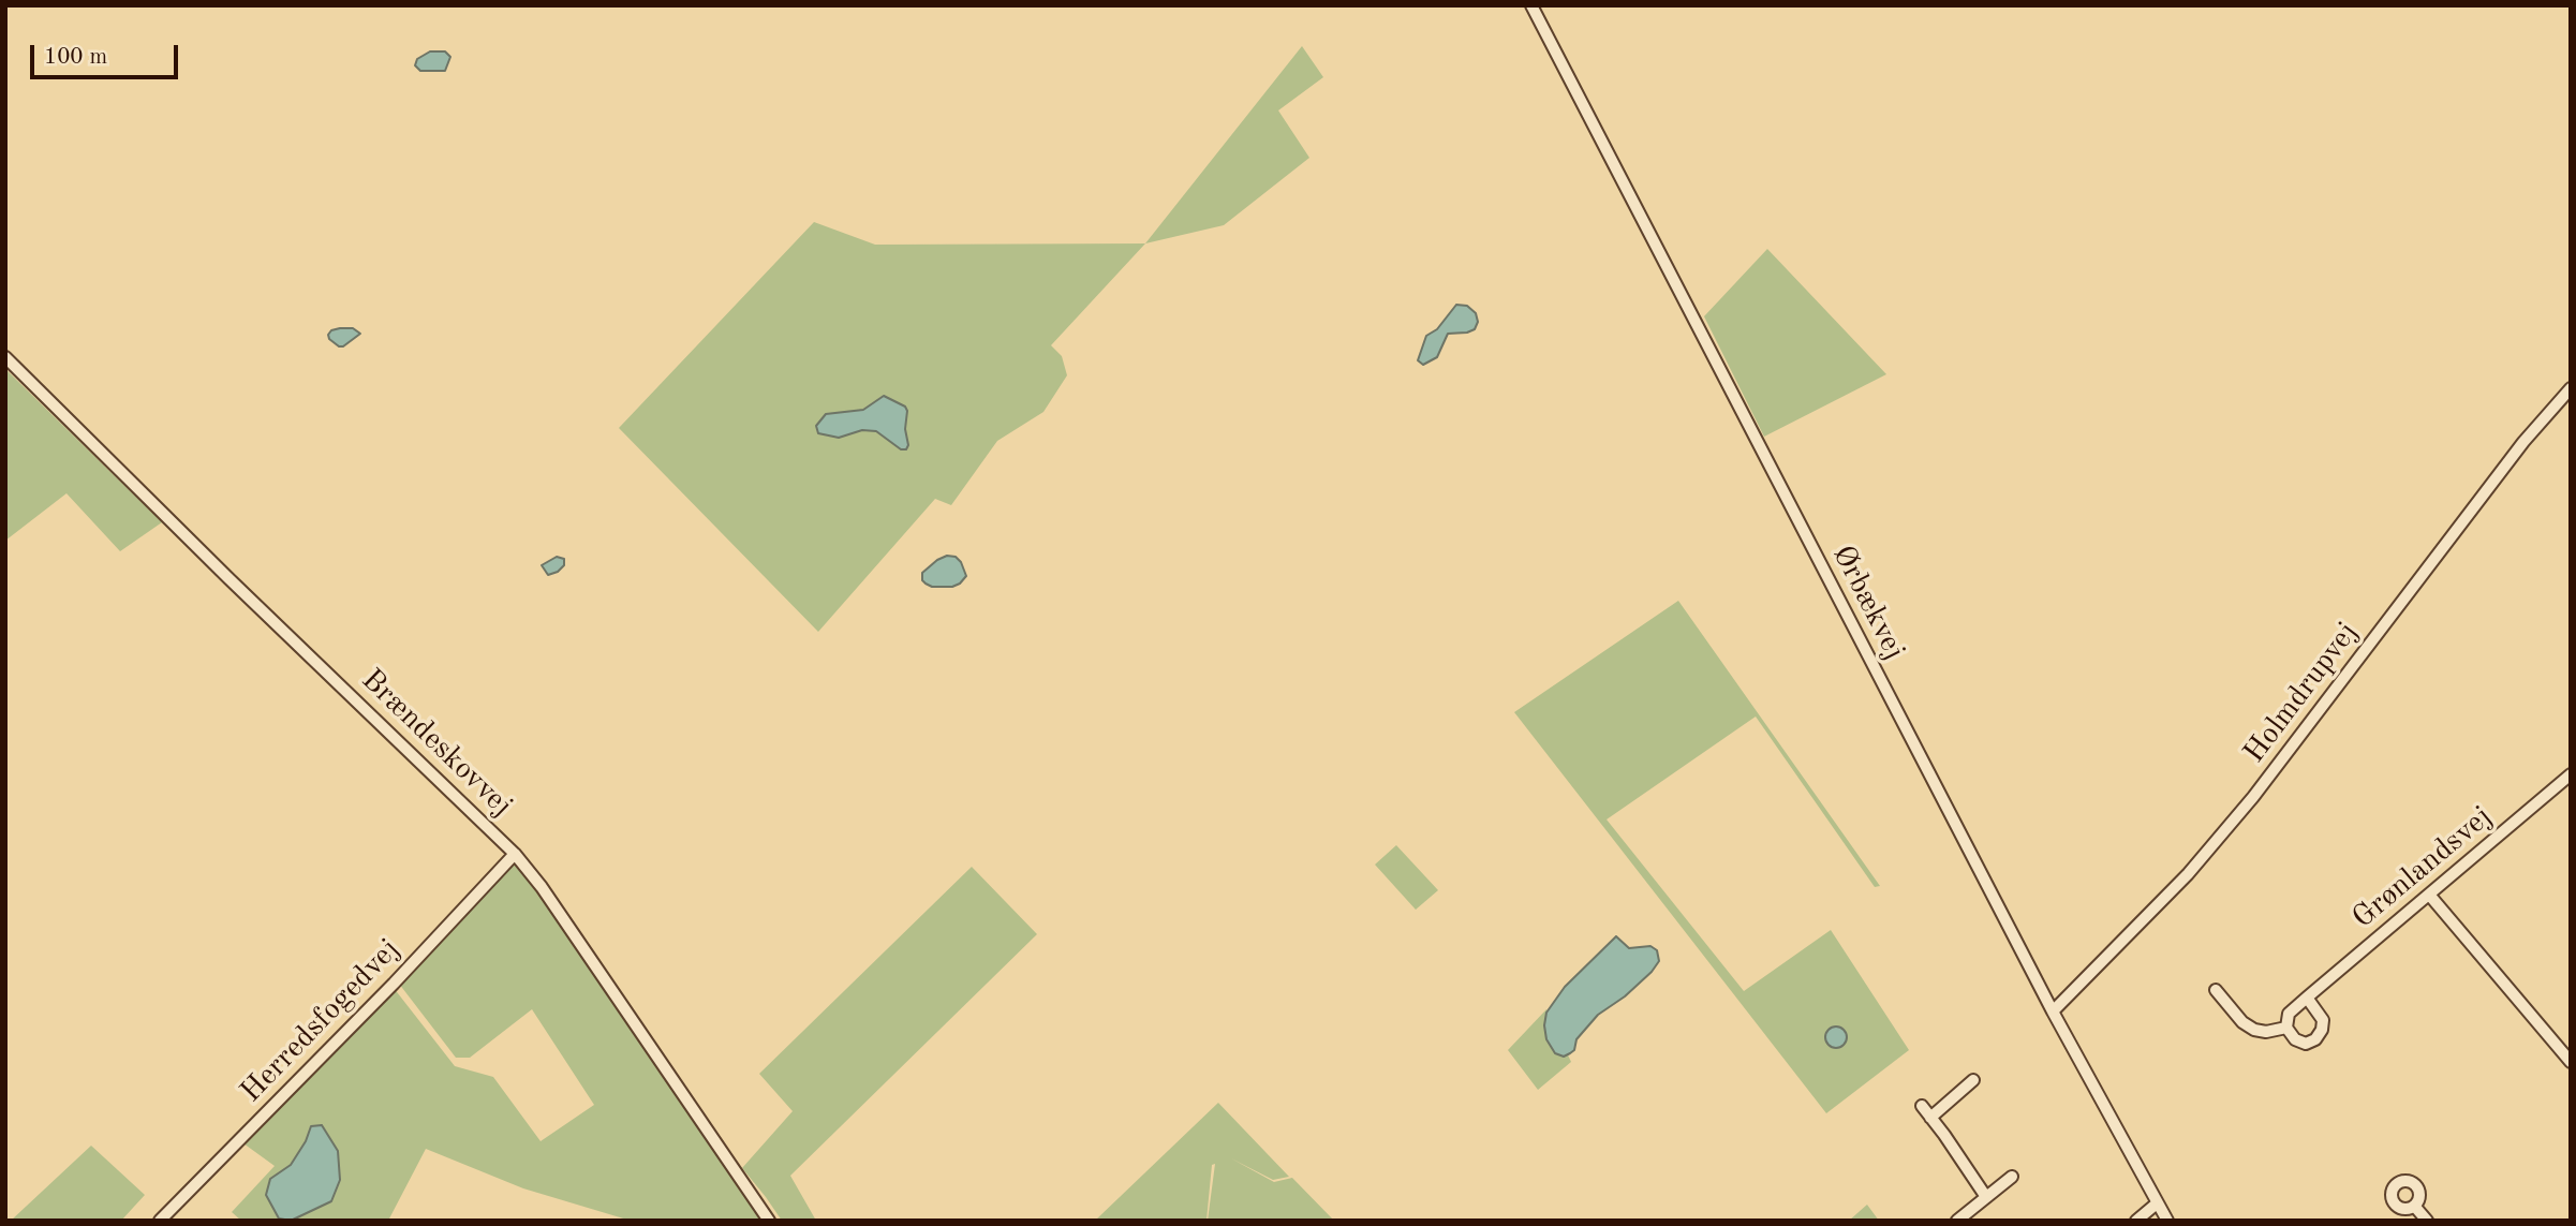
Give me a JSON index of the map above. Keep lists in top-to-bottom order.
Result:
{
  "streets": {
    "street": [
      "Ørbækvej",
      "Holmdrupvej",
      "Brændeskovvej",
      "Grønlandsvej",
      "Herredsfogedvej"
    ]
  },
  "crossings": [
    ["Ørbækvej", "Holmdrupvej"],
    ["Brændeskovvej", "Herredsfogedvej"]
  ],
  "scale_bar": "100 m"
}
